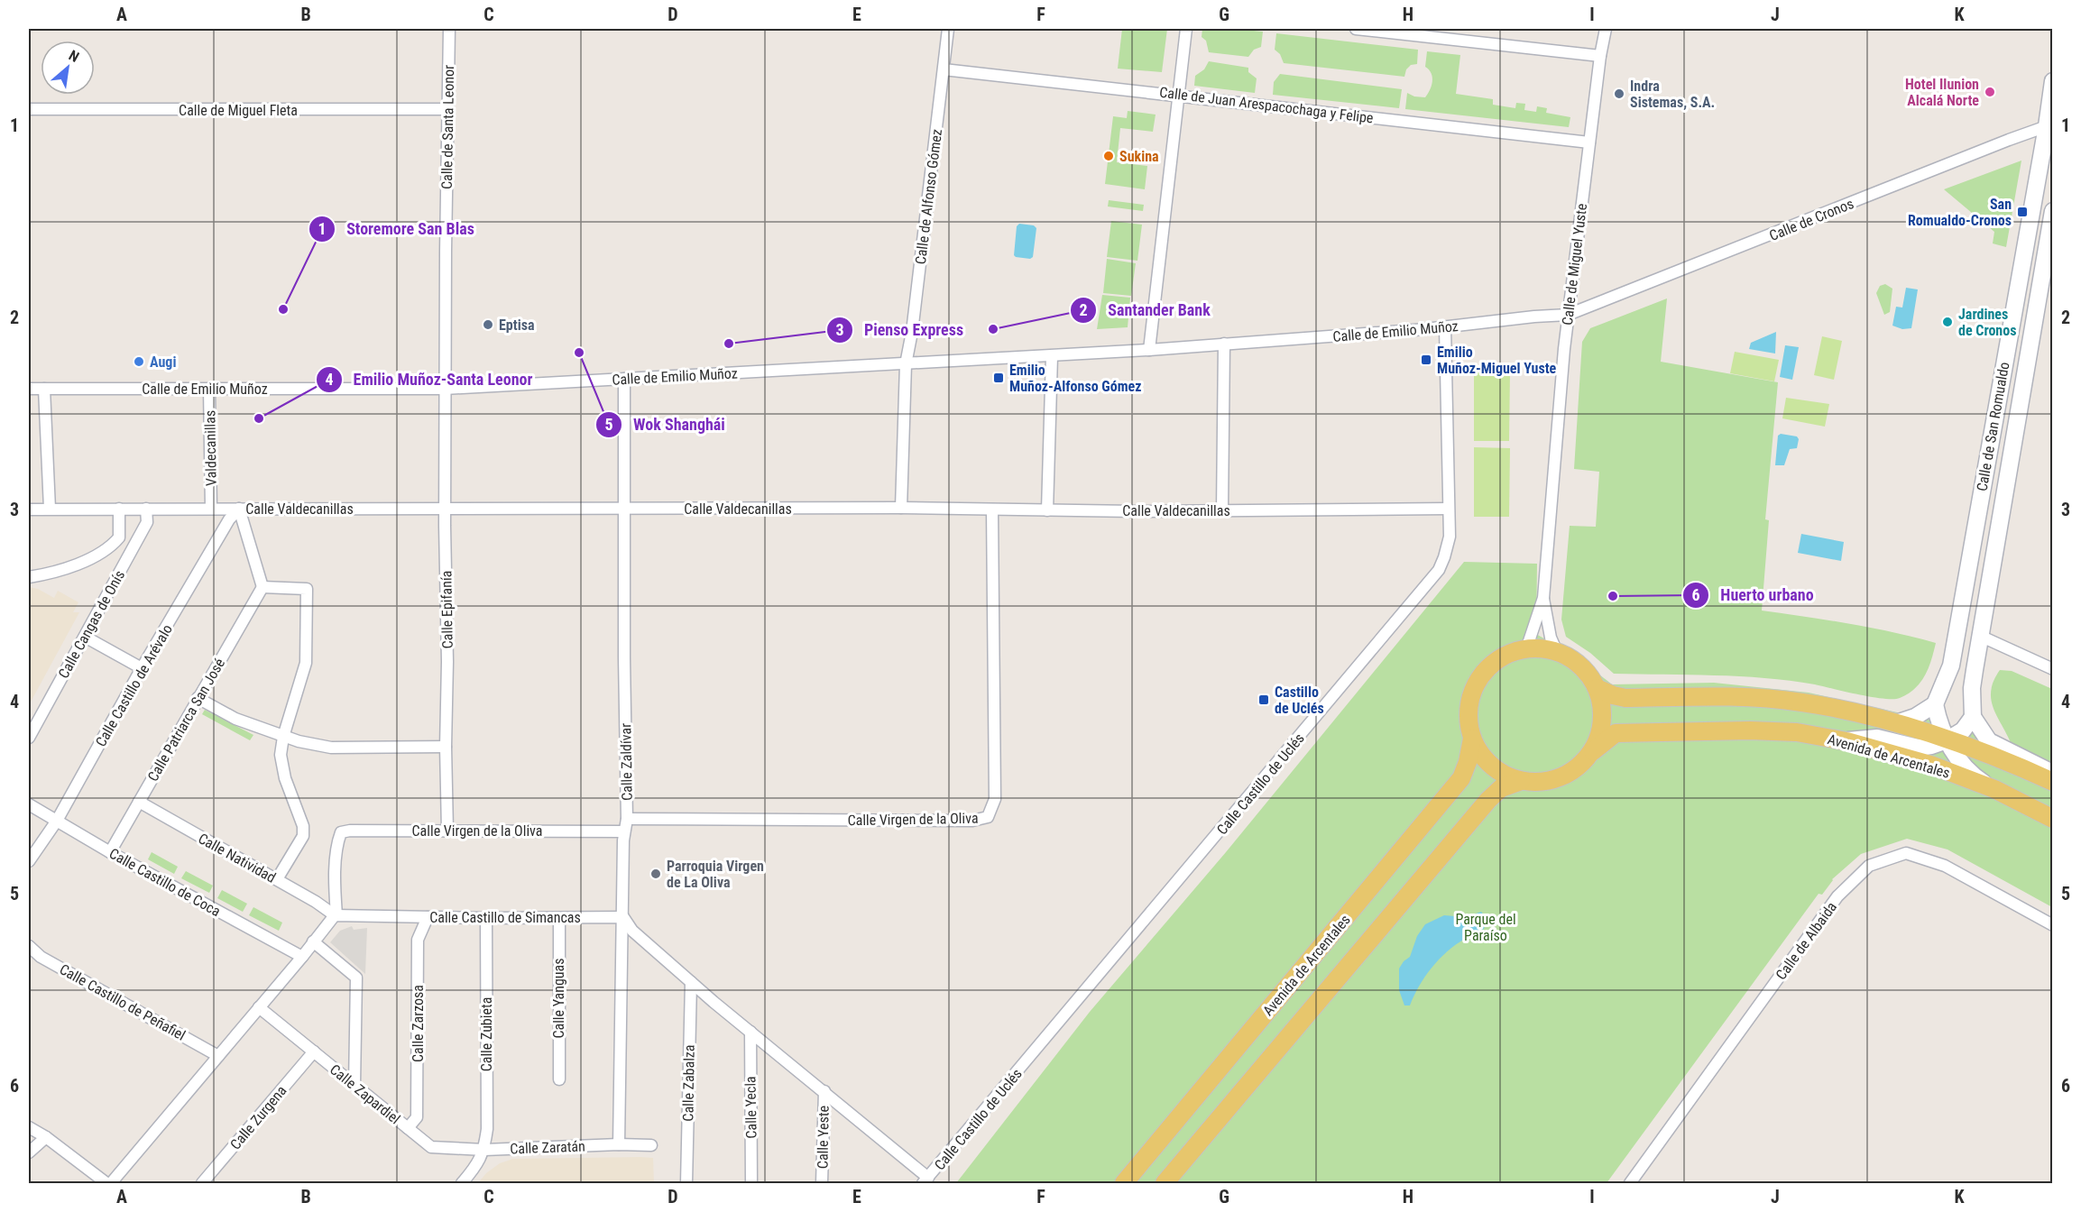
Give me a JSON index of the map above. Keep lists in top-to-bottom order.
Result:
{
  "streets": {
    "main road": ["Calle de San Romualdo", "Avenida de Arcentales"],
    "street": [
      "Calle de Juan Arespacochaga y Felipe",
      "Calle de Miguel Fleta",
      "Calle de Santa Leonor",
      "Calle de Alfonso Gómez",
      "Calle de Cronos",
      "Calle de Miguel Yuste",
      "Calle de Emilio Muñoz",
      "Valdecanillas",
      "Calle Valdecanillas",
      "Calle Epifanía",
      "Calle Cangas de Onís",
      "Calle Castillo de Arévalo",
      "Calle Patriarca San José",
      "Calle Zaldívar",
      "Calle Castillo de Uclés",
      "Calle Virgen de la Oliva",
      "Calle Natividad",
      "Calle Castillo de Coca",
      "Calle Castillo de Simancas",
      "Calle de Albaida",
      "Calle Yanguas",
      "Calle Castillo de Peñafiel",
      "Calle Zarzosa",
      "Calle Zubieta",
      "Calle Zabalza",
      "Calle Zapardiel",
      "Calle Yecla",
      "Calle Zurgena",
      "Calle Yeste",
      "Calle Zaratán"
    ]
  },
  "crossings": [
    ["Calle de Juan Arespacochaga y Felipe", "Calle de Alfonso Gómez"],
    ["Calle de Juan Arespacochaga y Felipe", "Calle de Miguel Yuste"],
    ["Calle de Miguel Fleta", "Calle de Santa Leonor"],
    ["Calle de Santa Leonor", "Calle de Emilio Muñoz"],
    ["Calle de Santa Leonor", "Calle Epifanía"],
    ["Calle de Alfonso Gómez", "Calle de Emilio Muñoz"],
    ["Calle de Alfonso Gómez", "Calle Valdecanillas"],
    ["Calle de Cronos", "Calle de Miguel Yuste"],
    ["Calle de Cronos", "Calle de Emilio Muñoz"],
    ["Calle de Cronos", "Calle de San Romualdo"],
    ["Calle de Miguel Yuste", "Calle de Emilio Muñoz"],
    ["Calle de Miguel Yuste", "Avenida de Arcentales"],
    ["Calle de Emilio Muñoz", "Valdecanillas"],
    ["Calle de Emilio Muñoz", "Calle Epifanía"],
    ["Calle de Emilio Muñoz", "Calle Zaldívar"],
    ["Calle de Emilio Muñoz", "Calle Castillo de Uclés"],
    ["Valdecanillas", "Calle Valdecanillas"],
    ["Calle Valdecanillas", "Calle Epifanía"],
    ["Calle Valdecanillas", "Calle Cangas de Onís"],
    ["Calle Valdecanillas", "Calle Castillo de Arévalo"],
    ["Calle Valdecanillas", "Calle Zaldívar"],
    ["Calle Valdecanillas", "Calle Castillo de Uclés"],
    ["Calle Valdecanillas", "Calle Virgen de la Oliva"],
    ["Calle Epifanía", "Calle Virgen de la Oliva"],
    ["Calle Castillo de Arévalo", "Calle Castillo de Coca"],
    ["Calle Patriarca San José", "Calle Natividad"],
    ["Calle Patriarca San José", "Calle Castillo de Coca"],
    ["Calle Zaldívar", "Calle Virgen de la Oliva"],
    ["Calle Zaldívar", "Calle Castillo de Simancas"],
    ["Calle Zaldívar", "Calle Zaratán"],
    ["Calle Virgen de la Oliva", "Calle Natividad"],
    ["Calle Virgen de la Oliva", "Calle Castillo de Simancas"],
    ["Calle Natividad", "Calle Castillo de Simancas"],
    ["Calle Castillo de Simancas", "Calle Yanguas"],
    ["Calle Castillo de Simancas", "Calle Zarzosa"],
    ["Calle Castillo de Simancas", "Calle Zubieta"],
    ["Calle Zarzosa", "Calle Zapardiel"],
    ["Calle Zubieta", "Calle Zapardiel"],
    ["Calle Zubieta", "Calle Zaratán"],
    ["Calle Zapardiel", "Calle Zurgena"],
    ["Calle Zapardiel", "Calle Zaratán"]
  ],
  "parks": ["Parque del Paraíso"],
  "places": {
    "other": [
      "Hotel Ilunion Alcalá Norte",
      "Indra Sistemas, S.A.",
      "Sukina",
      "Storemore San Blas",
      "Jardines de Cronos",
      "Eptisa",
      "Santander Bank",
      "Pienso Express",
      "Wok Shanghái",
      "Augi",
      "Emilio Muñoz-Santa Leonor",
      "Huerto urbano",
      "Parroquia Virgen de La Oliva"
    ],
    "transit": [
      "San Romualdo-Cronos",
      "Emilio Muñoz-Miguel Yuste",
      "Emilio Muñoz-Alfonso Gómez",
      "Castillo de Uclés"
    ]
  },
  "north": "top right",
  "grid": {
    "columns": [
      "A",
      "B",
      "C",
      "D",
      "E",
      "F",
      "G",
      "H",
      "I",
      "J",
      "K"
    ],
    "rows": [
      "1",
      "2",
      "3",
      "4",
      "5",
      "6"
    ]
  }
}
